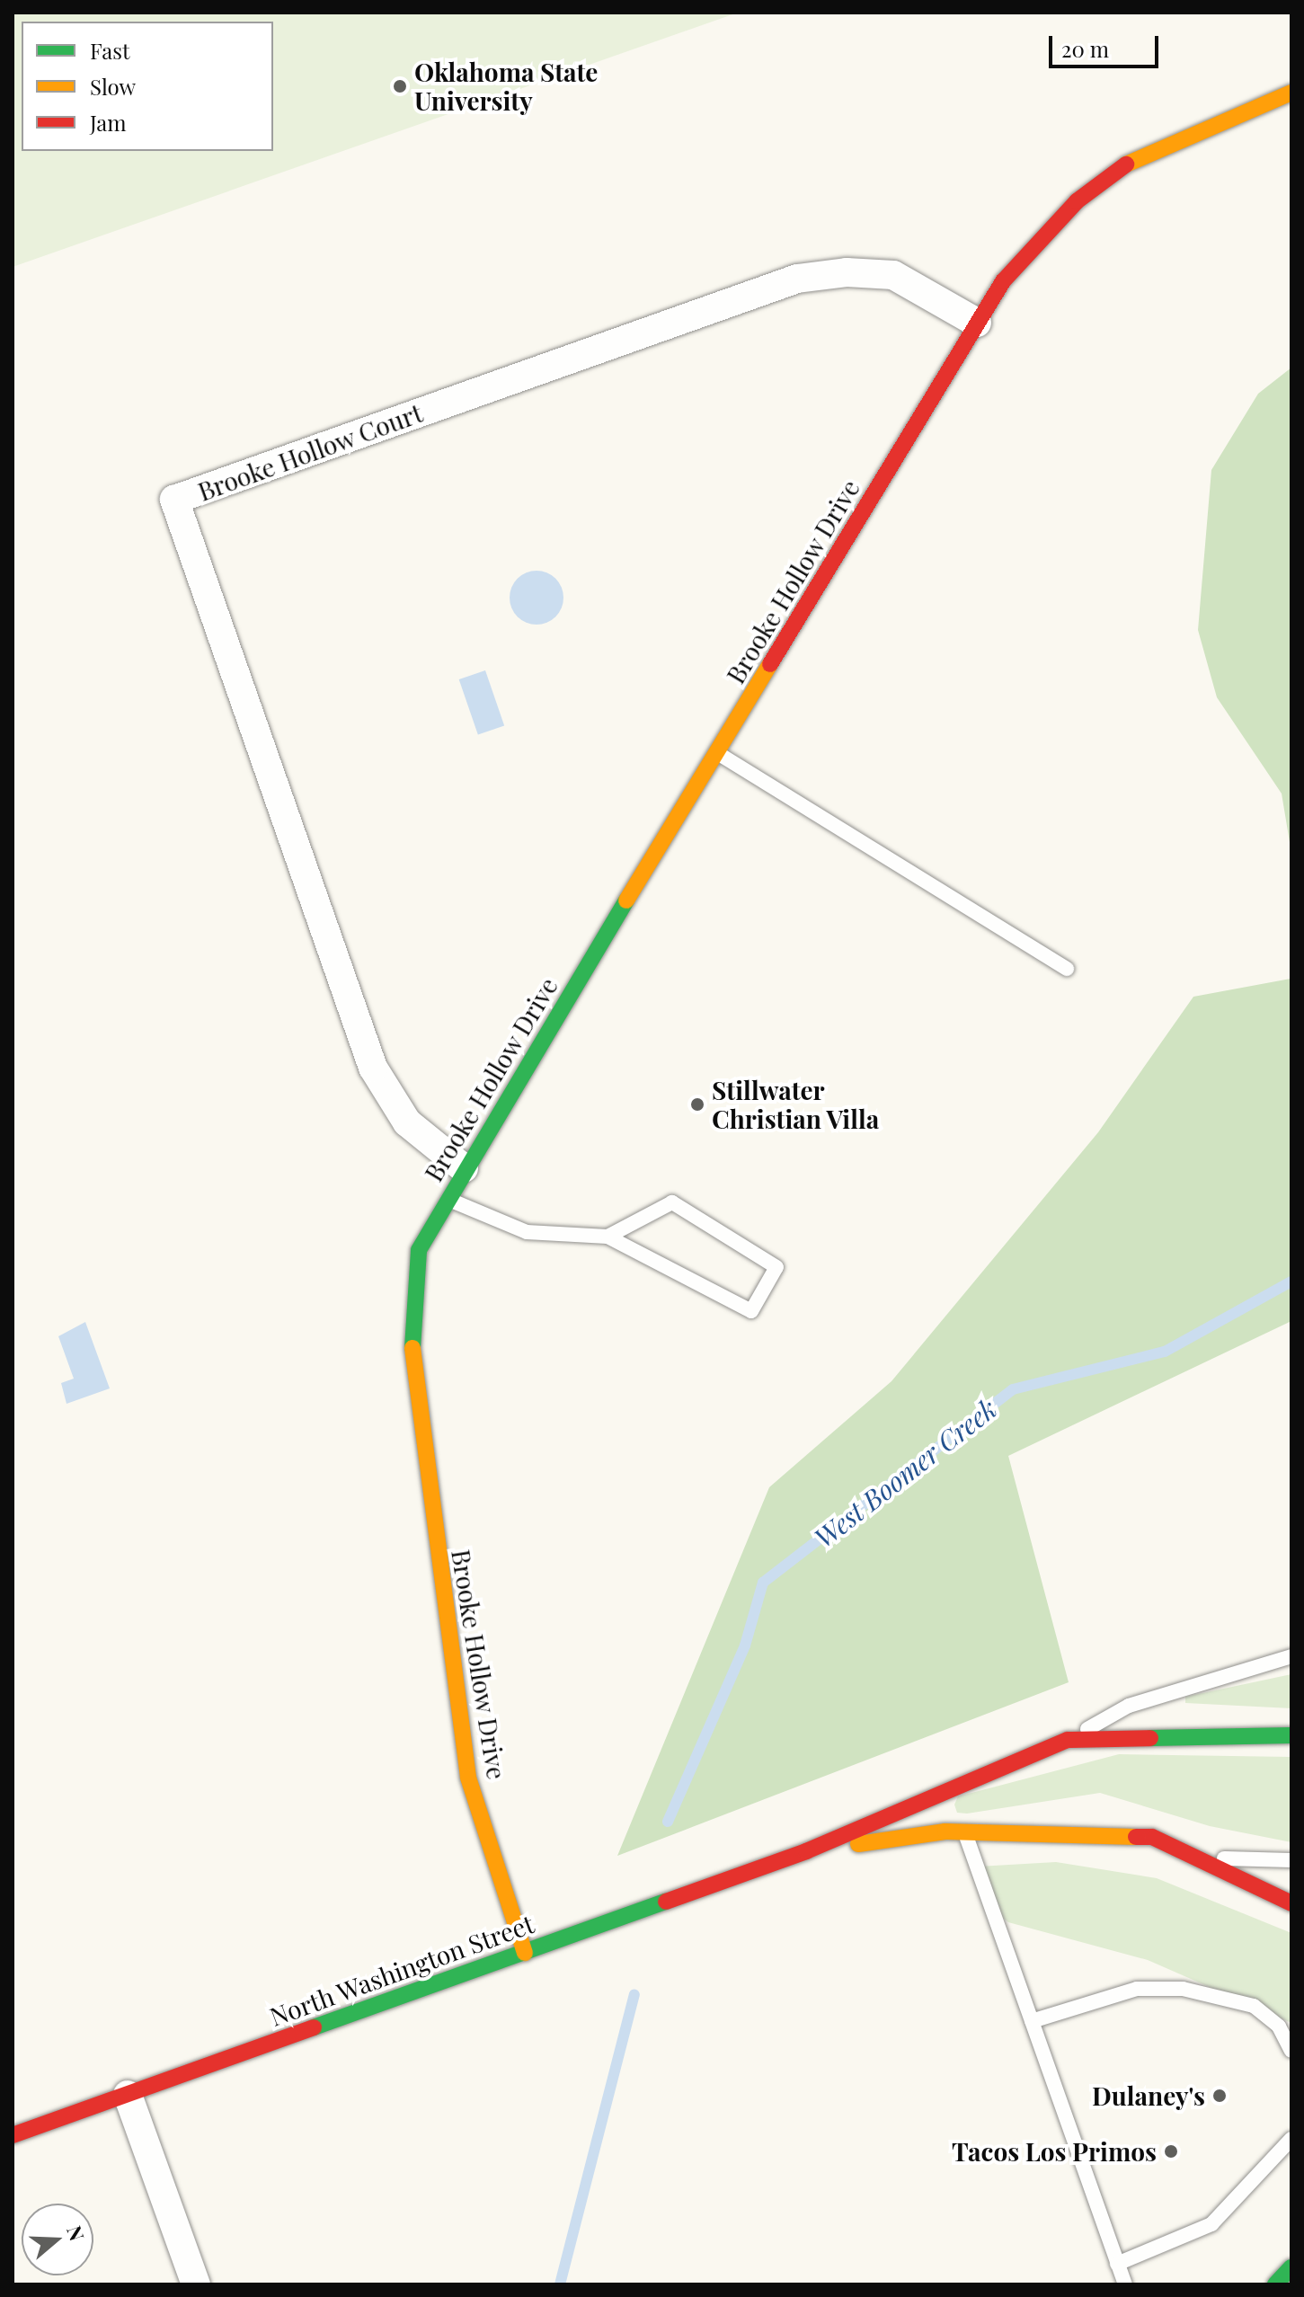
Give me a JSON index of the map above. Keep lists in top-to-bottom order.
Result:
{
  "streets": {
    "street": ["Brooke Hollow Court", "Brooke Hollow Drive", "North Washington Street"]
  },
  "crossings": [
    ["Brooke Hollow Court", "Brooke Hollow Drive"],
    ["Brooke Hollow Drive", "North Washington Street"]
  ],
  "water": ["West Boomer Creek"],
  "places": [
    "Oklahoma State University",
    "Stillwater Christian Villa",
    "Dulaney's",
    "Tacos Los Primos"
  ],
  "legend": ["Fast", "Slow", "Jam"],
  "scale_bar": "20 m",
  "north": "right"
}
